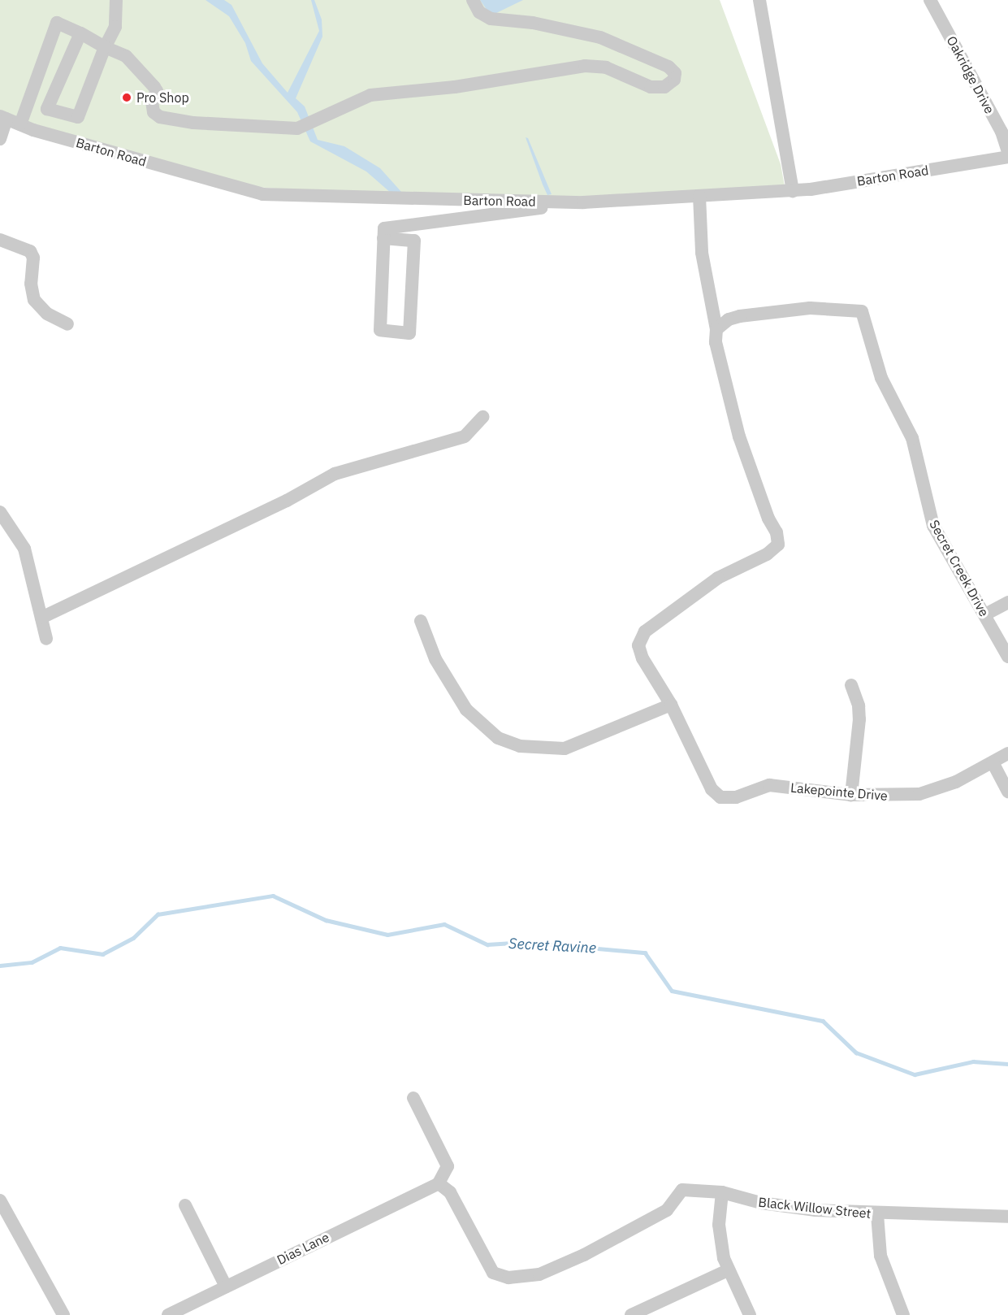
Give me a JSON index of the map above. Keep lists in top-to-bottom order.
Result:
{
  "streets": {
    "street": [
      "Oakridge Drive",
      "Barton Road",
      "Secret Creek Drive",
      "Lakepointe Drive",
      "Black Willow Street",
      "Dias Lane"
    ]
  },
  "crossings": [
    ["Black Willow Street", "Dias Lane"]
  ],
  "water": ["Secret Ravine"],
  "places": ["Pro Shop"]
}
